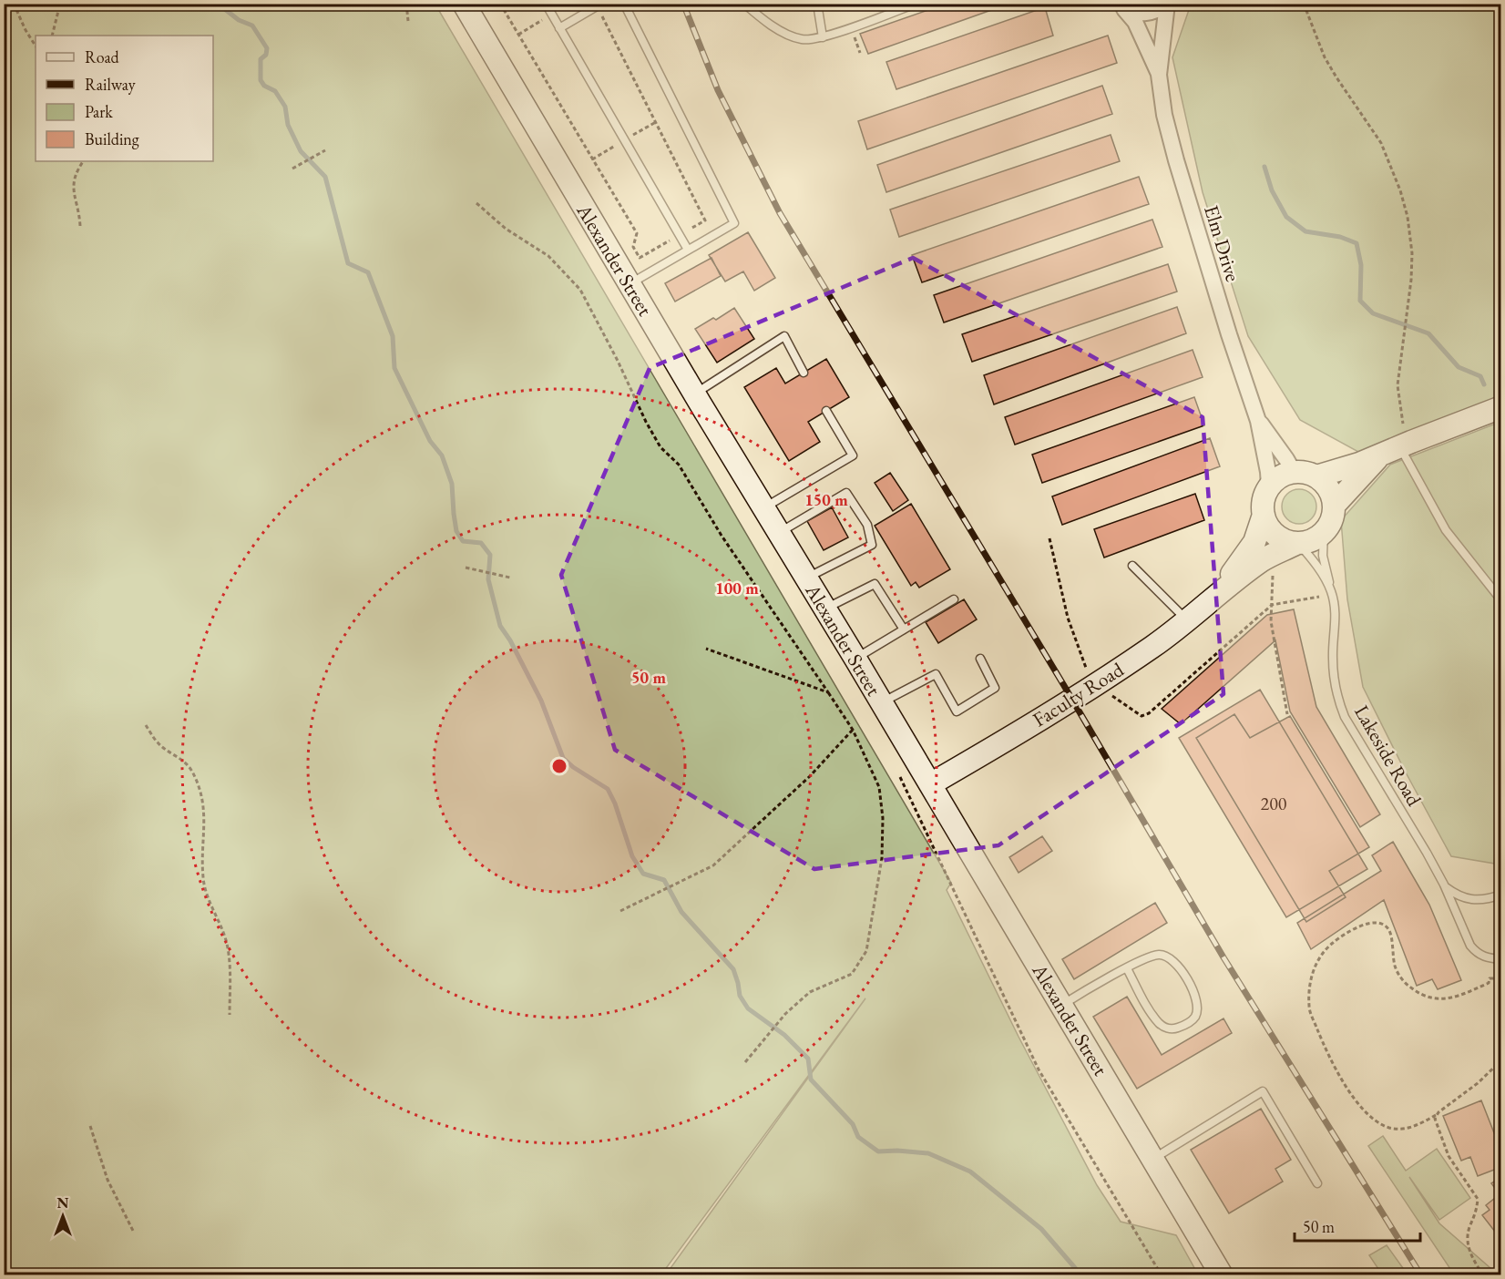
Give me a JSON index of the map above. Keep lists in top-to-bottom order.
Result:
{
  "streets": {
    "main road": ["Alexander Street", "Faculty Road"],
    "street": ["Elm Drive"],
    "lane": ["Lakeside Road"]
  },
  "crossings": [
    ["Elm Drive", "Faculty Road"],
    ["Elm Drive", "Lakeside Road"],
    ["Alexander Street", "Faculty Road"],
    ["Faculty Road", "Lakeside Road"]
  ],
  "house_numbers": ["200"],
  "legend": [
    "Road",
    "Railway",
    "Park",
    "Building"
  ],
  "scale_bar": "50 m",
  "north": "top",
  "rings": ["150 m", "100 m", "50 m"]
}
